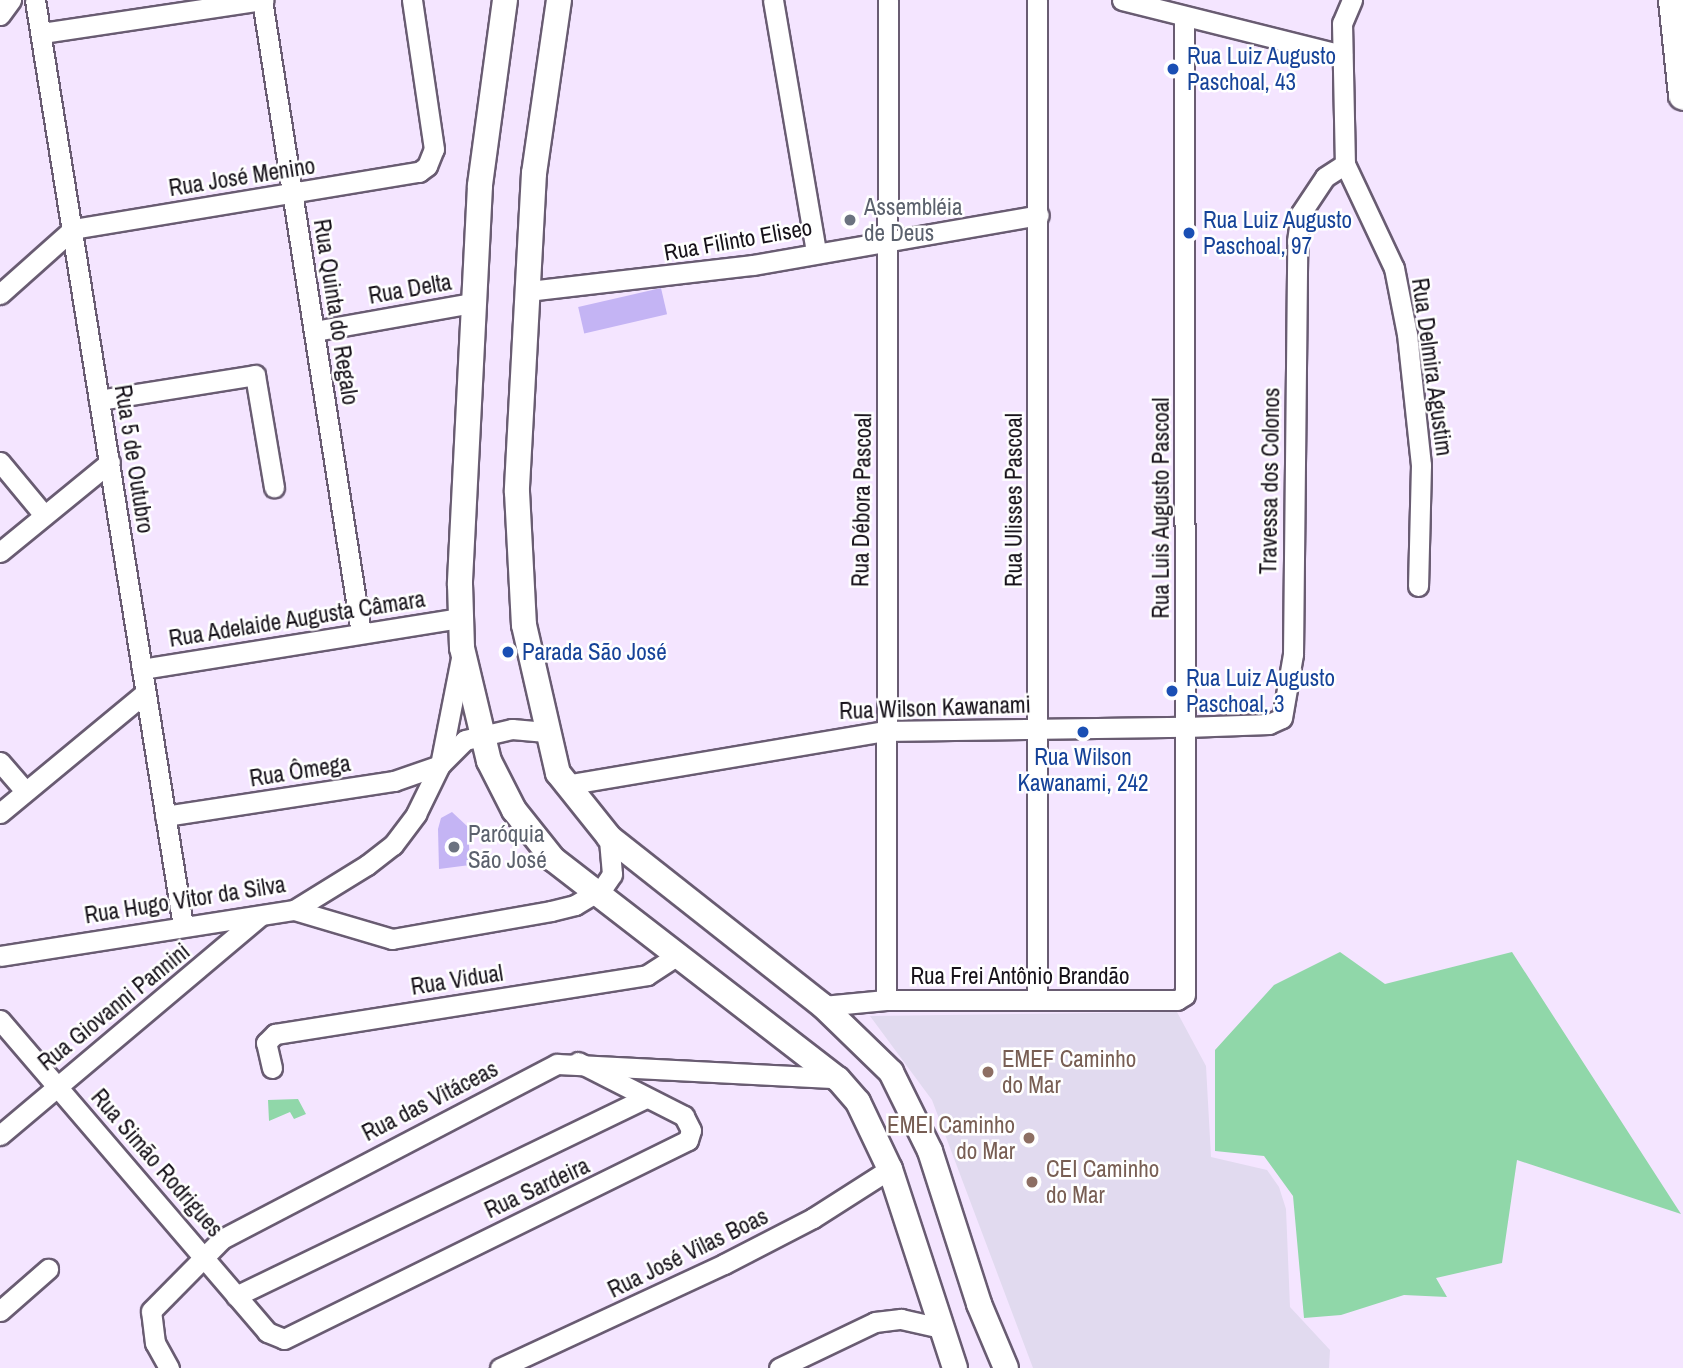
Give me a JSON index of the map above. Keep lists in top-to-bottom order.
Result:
{
  "streets": {
    "street": [
      "Rua José Menino",
      "Rua Filinto Eliseo",
      "Rua Delta",
      "Rua Quinta do Regalo",
      "Rua Delmira Agustim",
      "Rua 5 de Outubro",
      "Travessa dos Colonos",
      "Rua Débora Pascoal",
      "Rua Ulisses Pascoal",
      "Rua Luis Augusto Pascoal",
      "Rua Adelaide Augusta Câmara",
      "Rua Wilson Kawanami",
      "Rua Ômega",
      "Rua Hugo Vitor da Silva",
      "Rua Frei Antônio Brandão",
      "Rua Vidual",
      "Rua Giovanni Pannini",
      "Rua das Vitáceas",
      "Rua Simão Rodrigues",
      "Rua Sardeira",
      "Rua José Vilas Boas"
    ]
  },
  "crossings": [
    ["Rua José Menino", "Rua Quinta do Regalo"],
    ["Rua José Menino", "Rua 5 de Outubro"],
    ["Rua Filinto Eliseo", "Rua Débora Pascoal"],
    ["Rua Filinto Eliseo", "Rua Ulisses Pascoal"],
    ["Rua Delta", "Rua Quinta do Regalo"],
    ["Rua Quinta do Regalo", "Rua Adelaide Augusta Câmara"],
    ["Rua Delmira Agustim", "Travessa dos Colonos"],
    ["Rua 5 de Outubro", "Rua Adelaide Augusta Câmara"],
    ["Rua 5 de Outubro", "Rua Ômega"],
    ["Rua 5 de Outubro", "Rua Hugo Vitor da Silva"],
    ["Travessa dos Colonos", "Rua Luis Augusto Pascoal"],
    ["Travessa dos Colonos", "Rua Wilson Kawanami"],
    ["Rua Débora Pascoal", "Rua Wilson Kawanami"],
    ["Rua Débora Pascoal", "Rua Frei Antônio Brandão"],
    ["Rua Ulisses Pascoal", "Rua Wilson Kawanami"],
    ["Rua Ulisses Pascoal", "Rua Frei Antônio Brandão"],
    ["Rua Luis Augusto Pascoal", "Rua Wilson Kawanami"],
    ["Rua Luis Augusto Pascoal", "Rua Frei Antônio Brandão"],
    ["Rua Ômega", "Rua Hugo Vitor da Silva"],
    ["Rua Hugo Vitor da Silva", "Rua Giovanni Pannini"],
    ["Rua Giovanni Pannini", "Rua Simão Rodrigues"],
    ["Rua das Vitáceas", "Rua Simão Rodrigues"],
    ["Rua das Vitáceas", "Rua Sardeira"],
    ["Rua Simão Rodrigues", "Rua Sardeira"]
  ],
  "places": [
    "Rua Luiz Augusto Paschoal, 43",
    "Assembléia de Deus",
    "Rua Luiz Augusto Paschoal, 97",
    "Parada São José",
    "Rua Luiz Augusto Paschoal, 3",
    "Rua Wilson Kawanami, 242",
    "Paróquia São José",
    "EMEF Caminho do Mar",
    "EMEI Caminho do Mar",
    "CEI Caminho do Mar"
  ]
}
